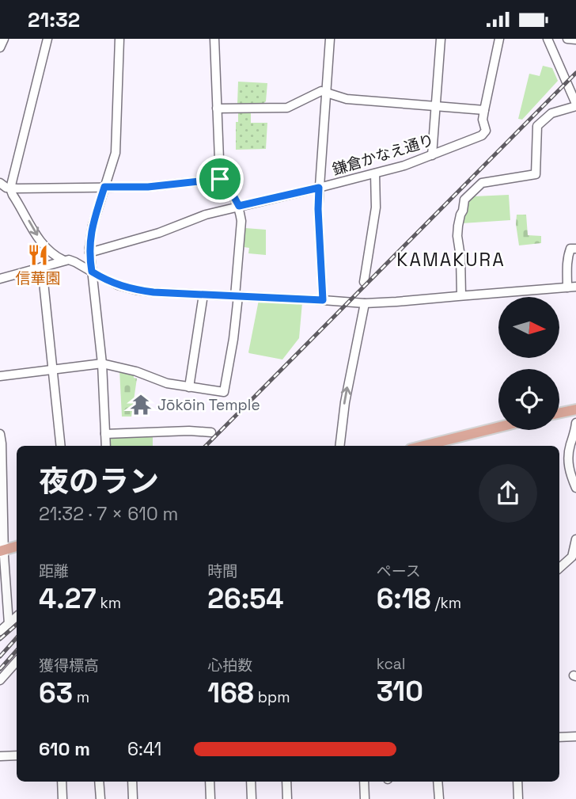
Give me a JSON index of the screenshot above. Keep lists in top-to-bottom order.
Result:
{
  "streets": {
    "street": ["鎌倉かなえ通り"]
  },
  "districts": ["KAMAKURA"],
  "places": {
    "restaurant": ["信華園"],
    "temple": ["Jōkōin Temple"]
  },
  "north": "right",
  "page": {
    "status": "21:32",
    "heading": ["夜のラン", "21:32 · 7 × 610 m"],
    "stats": [
      ["距離", "4.27 km"],
      ["時間", "26:54"],
      ["ペース", "6:18 /km"],
      ["獲得標高", "63 m"],
      ["心拍数", "168 bpm"],
      ["kcal", "310"]
    ],
    "list": [
      {
        "name": "610 m",
        "note": "6:41"
      }
    ]
  }
}
